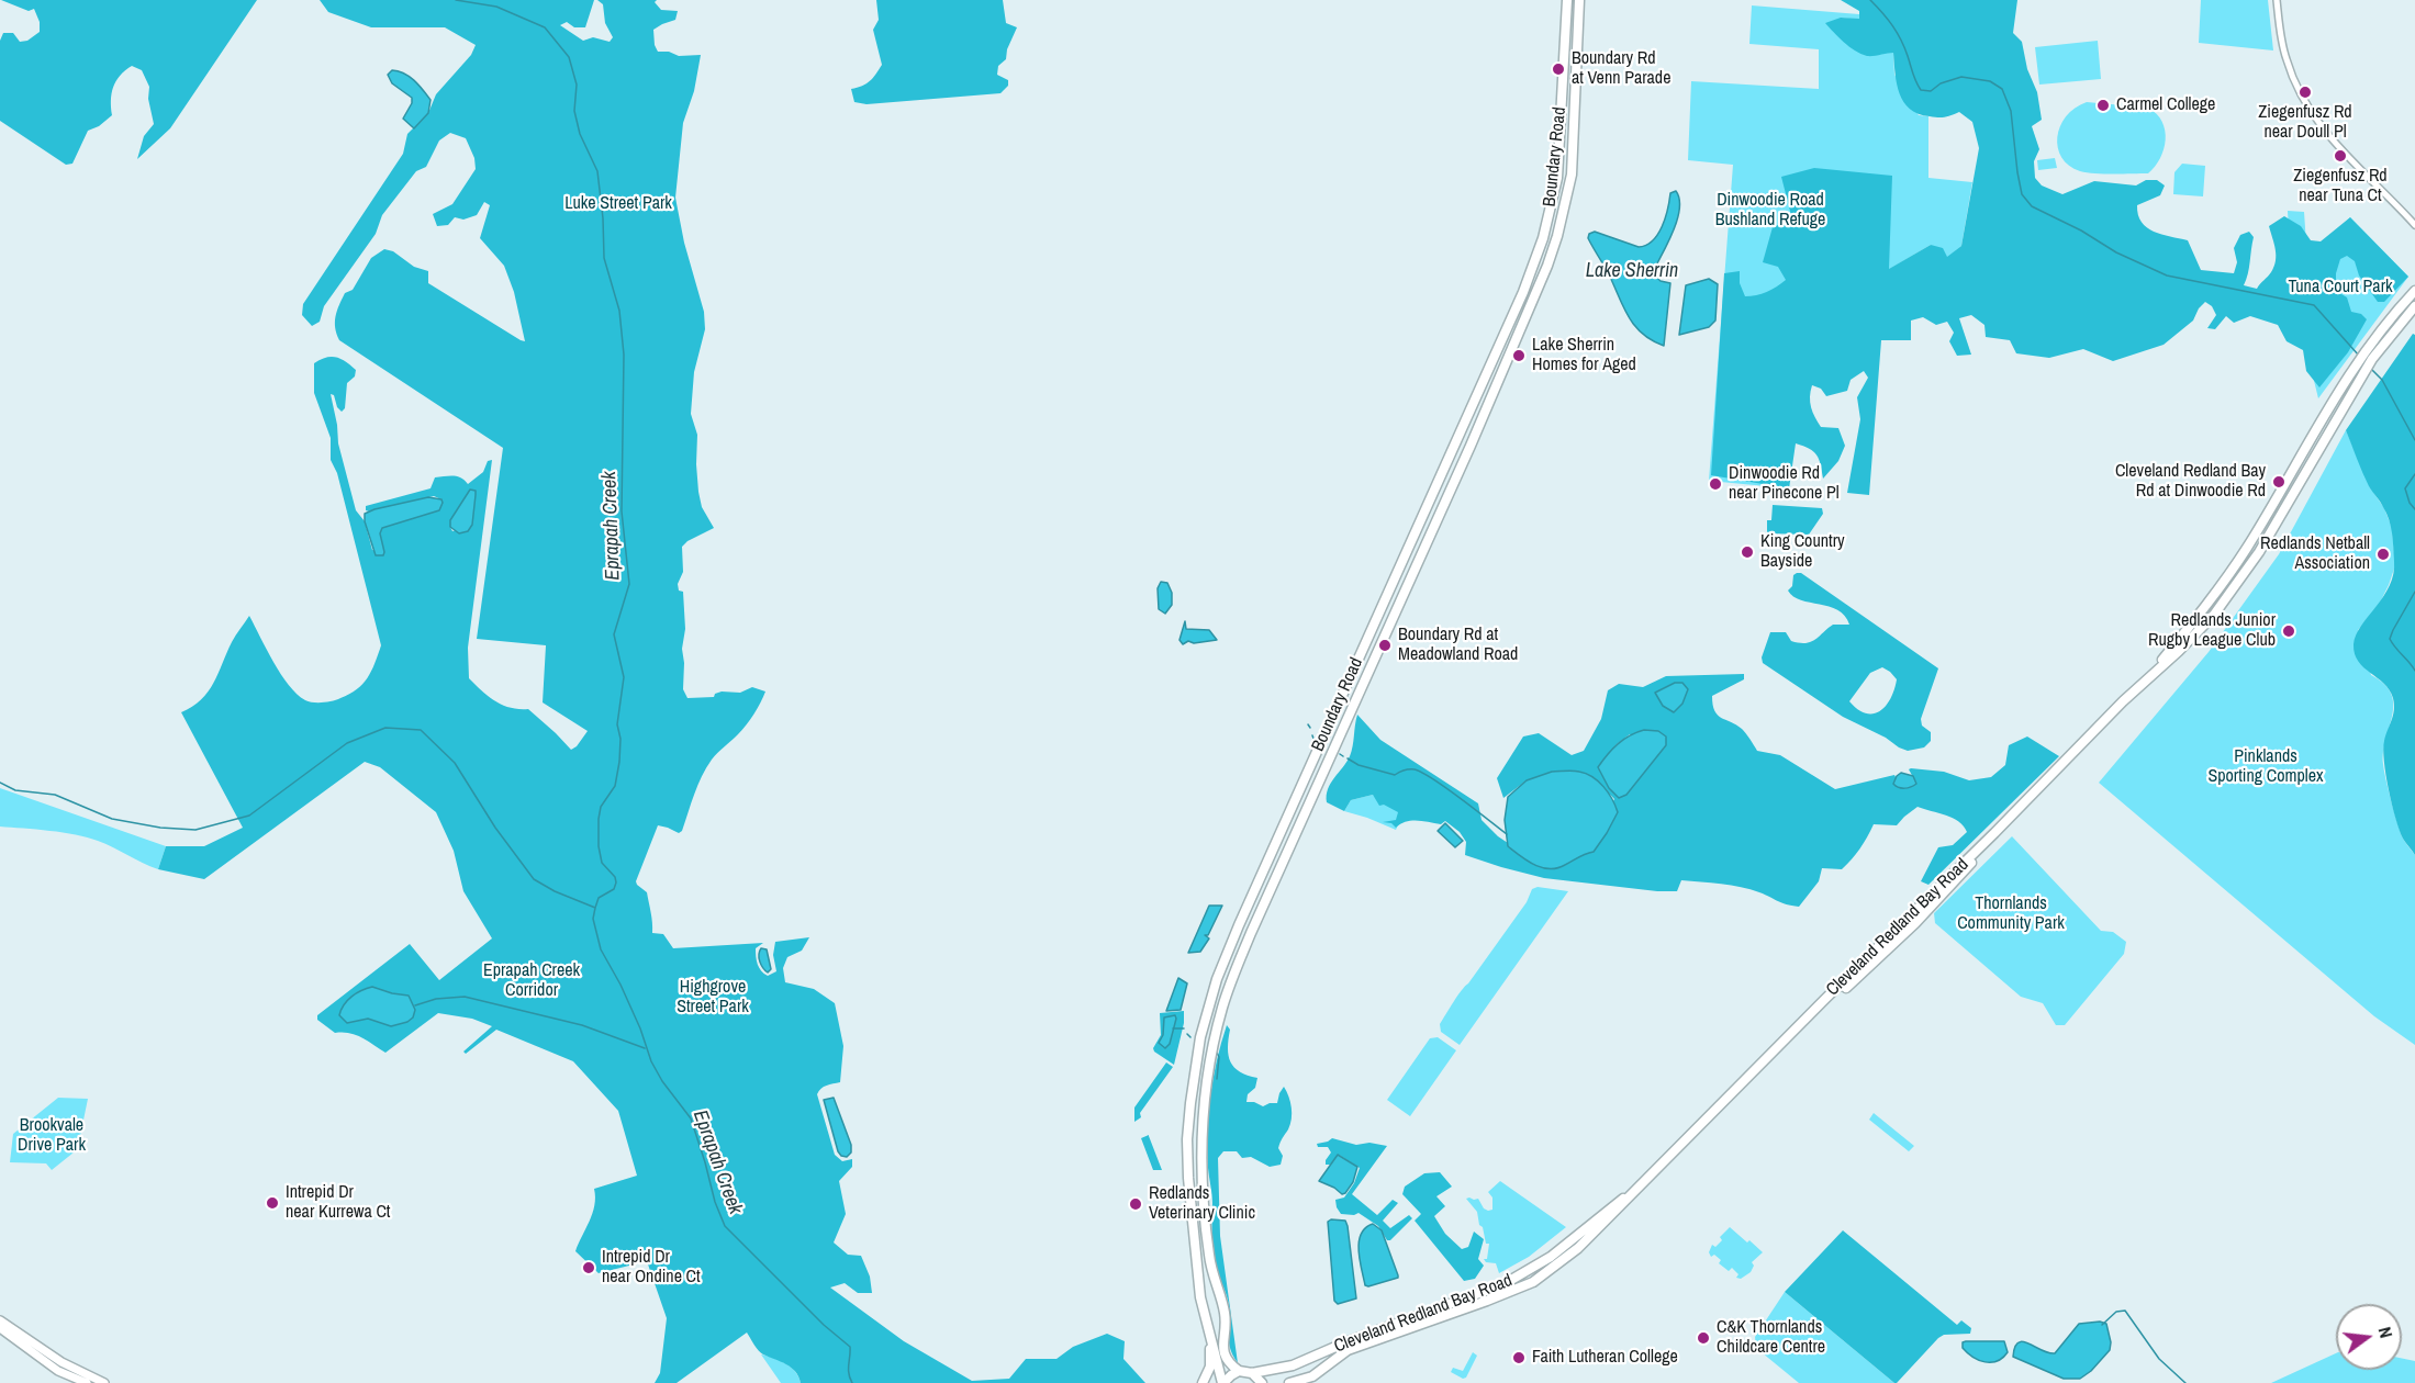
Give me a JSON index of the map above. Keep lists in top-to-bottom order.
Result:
{
  "streets": {
    "highway": ["Boundary Road", "Cleveland Redland Bay Road"]
  },
  "crossings": [
    ["Boundary Road", "Cleveland Redland Bay Road"]
  ],
  "water": ["Lake Sherrin", "Eprapah Creek"],
  "parks": [
    "Dinwoodie Road Bushland Refuge",
    "Luke Street Park",
    "Tuna Court Park",
    "Pinklands Sporting Complex",
    "Thornlands Community Park",
    "Eprapah Creek Corridor",
    "Highgrove Street Park",
    "Brookvale Drive Park"
  ],
  "places": [
    "Boundary Rd at Venn Parade",
    "Ziegenfusz Rd near Doull Pl",
    "Carmel College",
    "Ziegenfusz Rd near Tuna Ct",
    "Lake Sherrin Homes for Aged",
    "Cleveland Redland Bay Rd at Dinwoodie Rd",
    "Dinwoodie Rd near Pinecone Pl",
    "King Country Bayside",
    "Redlands Netball Association",
    "Redlands Junior Rugby League Club",
    "Boundary Rd at Meadowland Road",
    "Intrepid Dr near Kurrewa Ct",
    "Redlands Veterinary Clinic",
    "Intrepid Dr near Ondine Ct",
    "C&K Thornlands Childcare Centre",
    "Faith Lutheran College"
  ],
  "north": "right"
}
